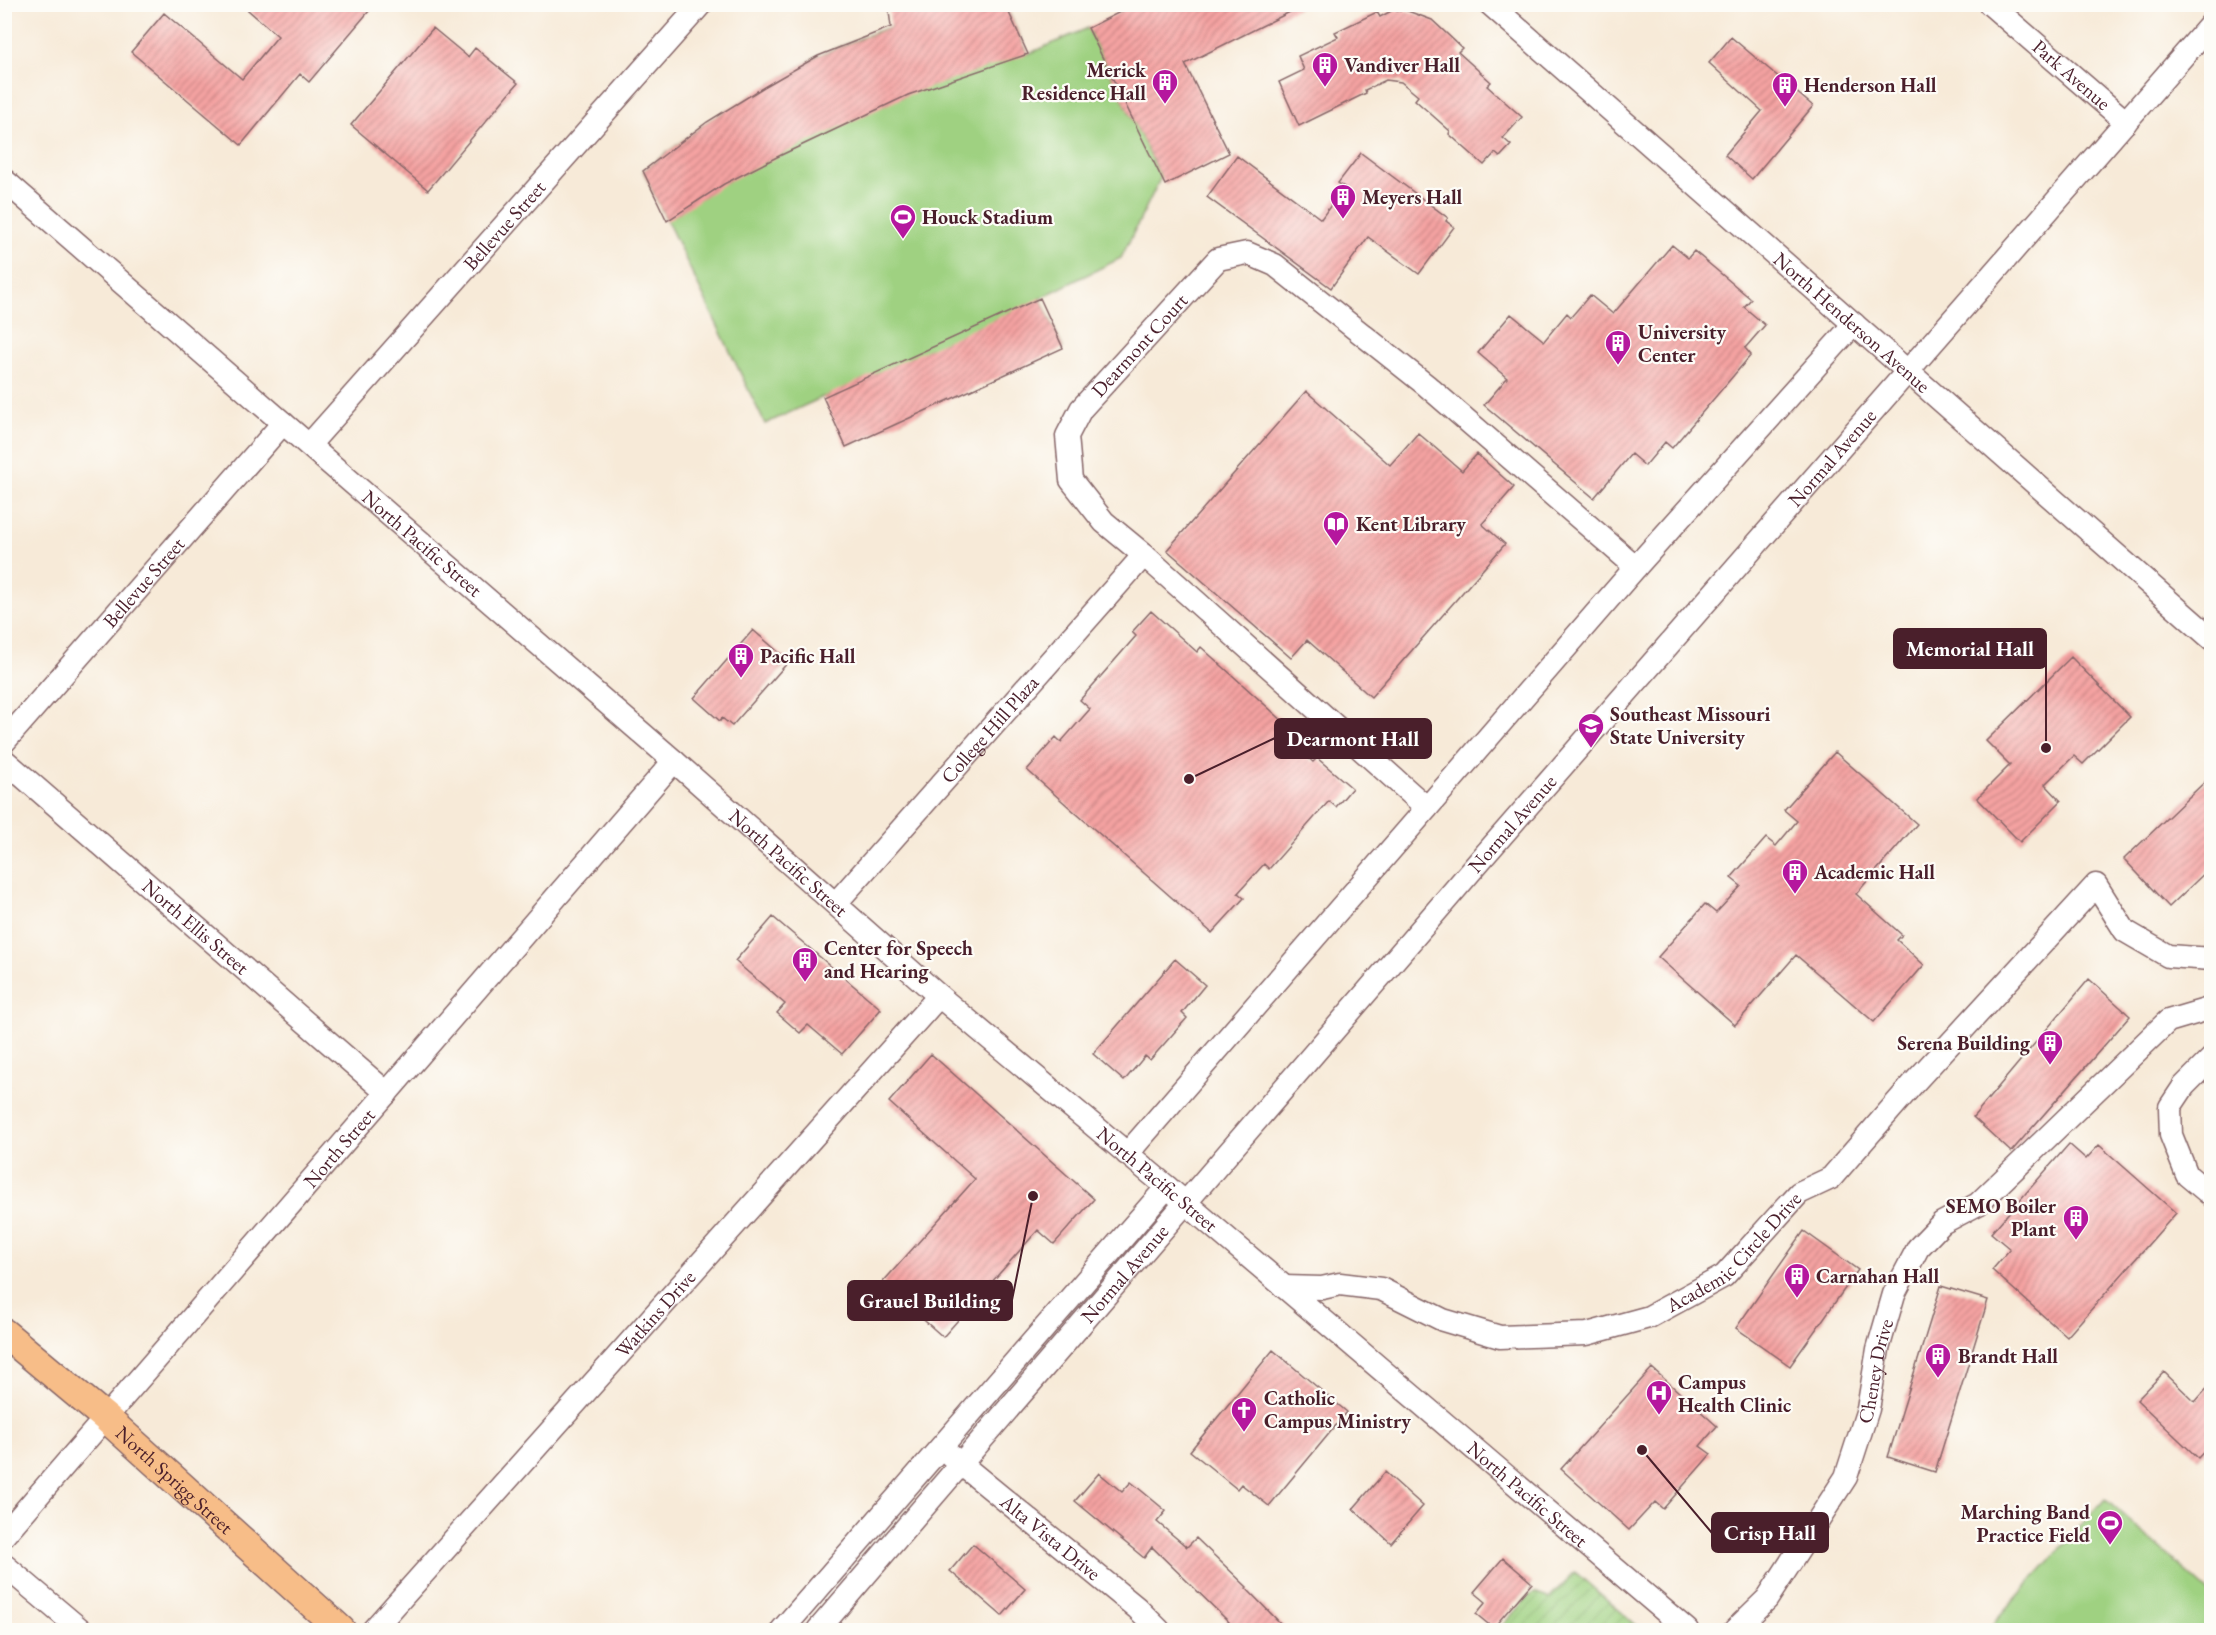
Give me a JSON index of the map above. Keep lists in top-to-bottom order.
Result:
{
  "streets": {
    "main road": ["North Sprigg Street"],
    "street": [
      "Park Avenue",
      "Bellevue Street",
      "North Henderson Avenue",
      "Dearmont Court",
      "Normal Avenue",
      "North Pacific Street",
      "College Hill Plaza",
      "North Ellis Street",
      "North Street",
      "Academic Circle Drive",
      "Watkins Drive",
      "Cheney Drive",
      "Alta Vista Drive"
    ]
  },
  "crossings": [
    ["Park Avenue", "Normal Avenue"],
    ["Bellevue Street", "North Pacific Street"],
    ["North Henderson Avenue", "Normal Avenue"],
    ["Dearmont Court", "College Hill Plaza"],
    ["Normal Avenue", "North Pacific Street"],
    ["Normal Avenue", "Alta Vista Drive"],
    ["North Pacific Street", "College Hill Plaza"],
    ["North Pacific Street", "North Street"],
    ["North Pacific Street", "Academic Circle Drive"],
    ["North Pacific Street", "Watkins Drive"],
    ["North Ellis Street", "North Street"],
    ["North Street", "North Sprigg Street"]
  ],
  "places": {
    "building": [
      "Vandiver Hall",
      "Merick Residence Hall",
      "Henderson Hall",
      "Meyers Hall",
      "University Center",
      "Pacific Hall",
      "Academic Hall",
      "Center for Speech and Hearing",
      "Serena Building",
      "SEMO Boiler Plant",
      "Carnahan Hall",
      "Brandt Hall"
    ],
    "sports": ["Houck Stadium", "Marching Band Practice Field"],
    "library": ["Kent Library"],
    "other": [
      "Memorial Hall",
      "Dearmont Hall",
      "Grauel Building",
      "Crisp Hall"
    ],
    "school or university": ["Southeast Missouri State University"],
    "hospital": ["Campus Health Clinic"],
    "church": ["Catholic Campus Ministry"]
  }
}
